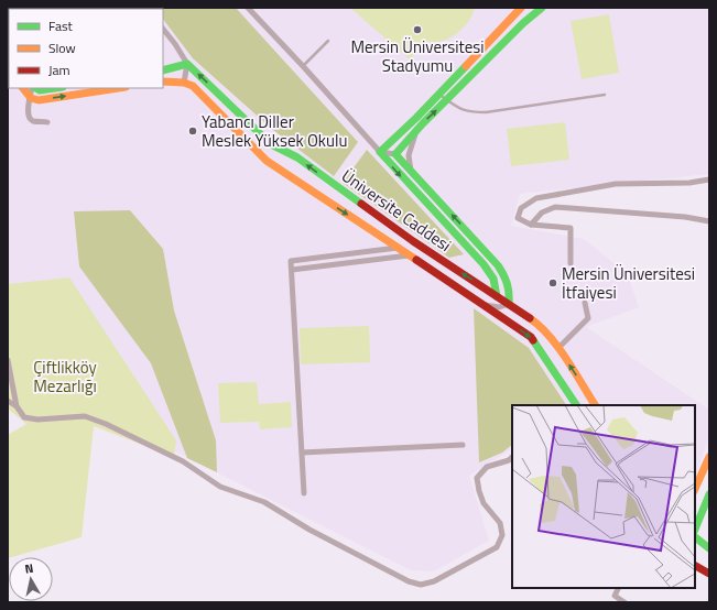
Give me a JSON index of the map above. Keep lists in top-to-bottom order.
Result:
{
  "streets": {
    "main road": ["Üniversite Caddesi"]
  },
  "parks": ["Çiftlikköy Mezarlığı"],
  "places": ["Mersin Üniversitesi Stadyumu", "Yabancı Diller Meslek Yüksek Okulu", "Mersin Üniversitesi İtfaiyesi"],
  "legend": ["Fast", "Slow", "Jam"],
  "north": "top"
}
